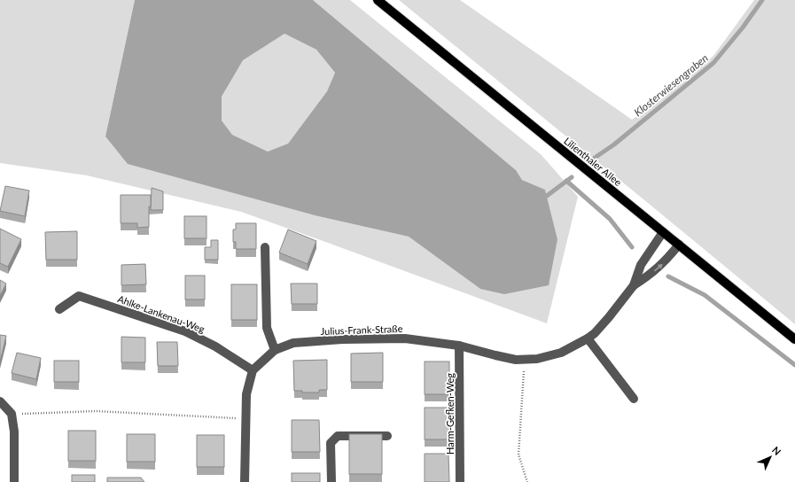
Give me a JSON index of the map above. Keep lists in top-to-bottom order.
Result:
{
  "streets": {
    "main road": ["Lilienthaler Allee"],
    "street": ["Ahlke-Lankenau-Weg", "Julius-Frank-Straße", "Harm-Gefken-Weg"]
  },
  "crossings": [
    ["Lilienthaler Allee", "Julius-Frank-Straße"],
    ["Ahlke-Lankenau-Weg", "Julius-Frank-Straße"],
    ["Julius-Frank-Straße", "Harm-Gefken-Weg"]
  ],
  "water": ["Klosterwiesengraben"],
  "north": "top right"
}
